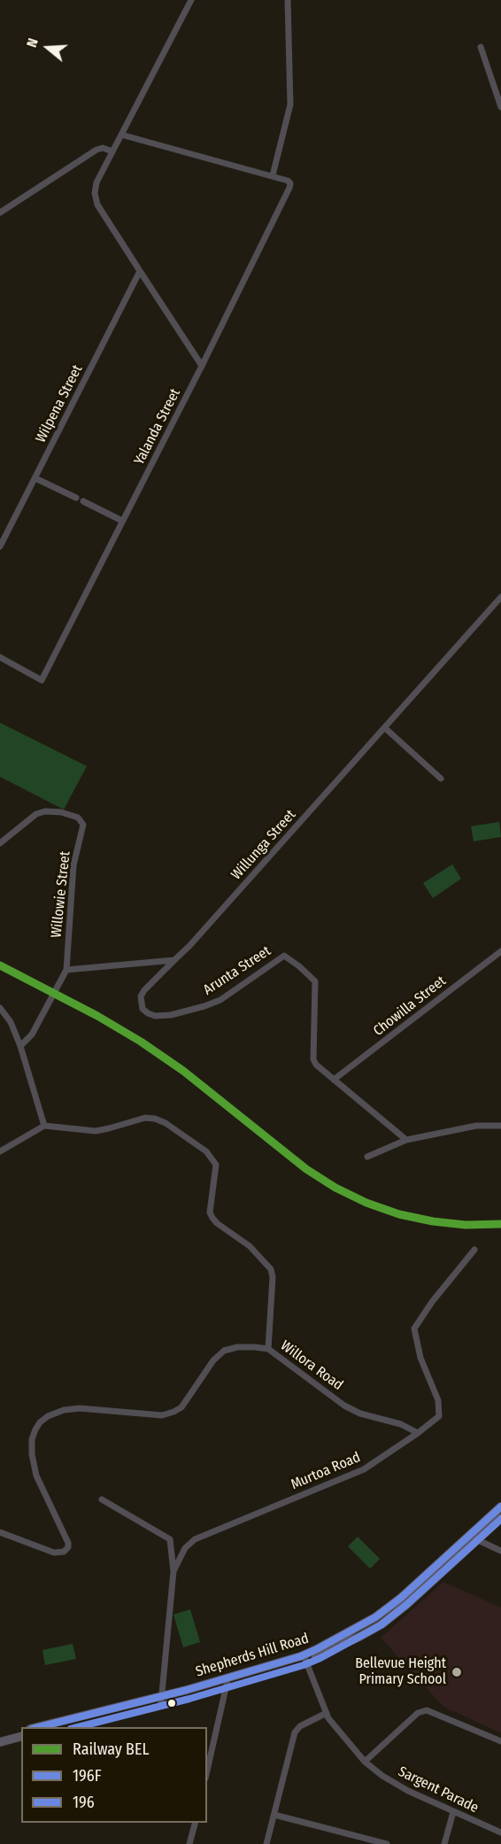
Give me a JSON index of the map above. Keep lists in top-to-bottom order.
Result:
{
  "streets": {
    "main road": ["Shepherds Hill Road"],
    "street": [
      "Wilpena Street",
      "Yalanda Street",
      "Willunga Street",
      "Willowie Street",
      "Arunta Street",
      "Chowilla Street",
      "Willora Road",
      "Murtoa Road",
      "Sargent Parade"
    ]
  },
  "crossings": [
    ["Willunga Street", "Arunta Street"],
    ["Arunta Street", "Chowilla Street"],
    ["Willora Road", "Murtoa Road"],
    ["Murtoa Road", "Shepherds Hill Road"],
    ["Shepherds Hill Road", "Sargent Parade"]
  ],
  "places": ["Bellevue Height Primary School"],
  "lines": ["rail line BEL", "transit line 196F", "transit line 196"],
  "legend": ["Railway BEL", "196F", "196"],
  "north": "left"
}
